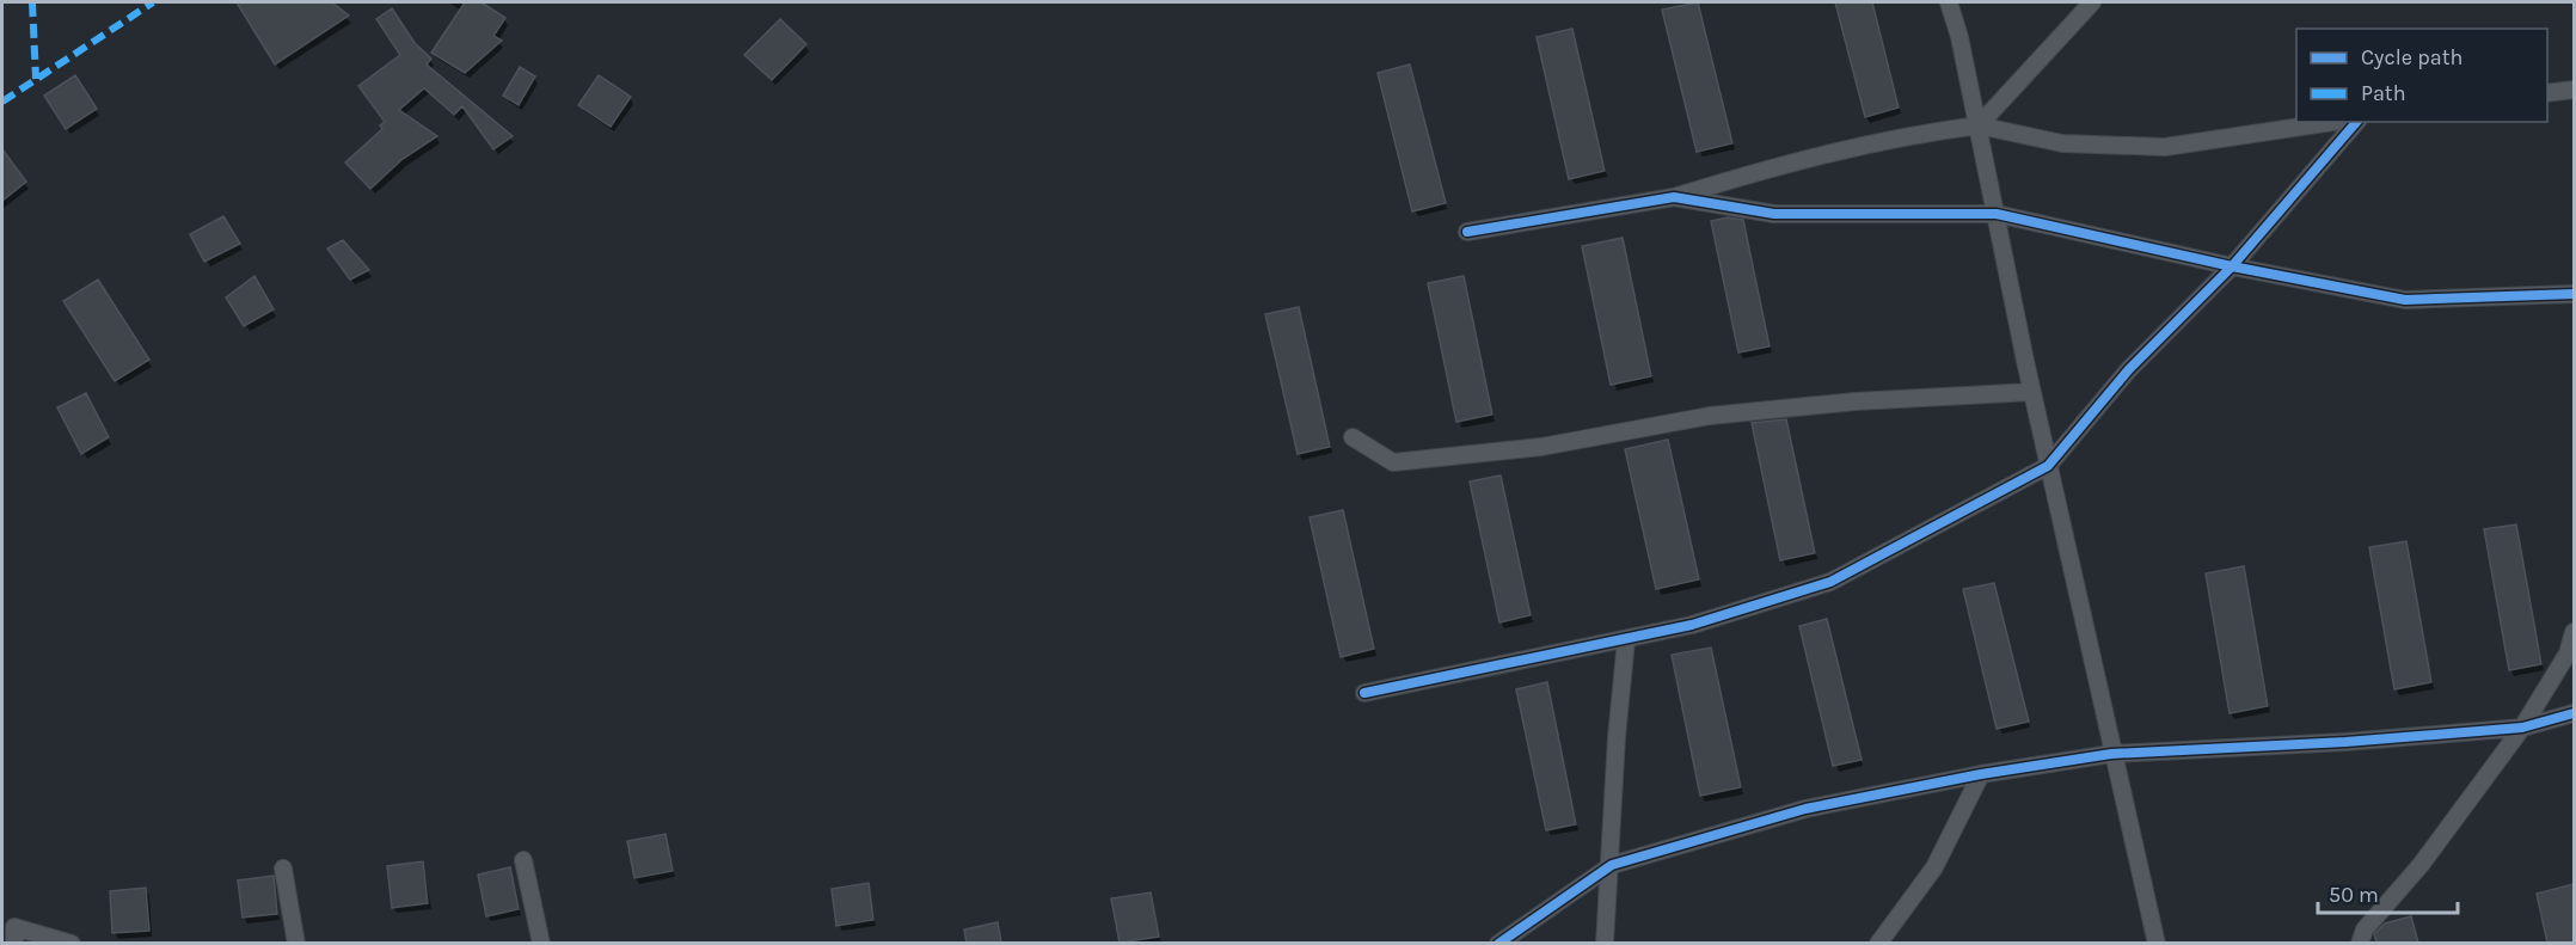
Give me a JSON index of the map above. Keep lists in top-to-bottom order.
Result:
{
  "legend": ["Cycle path", "Path"],
  "scale_bar": "50 m"
}
